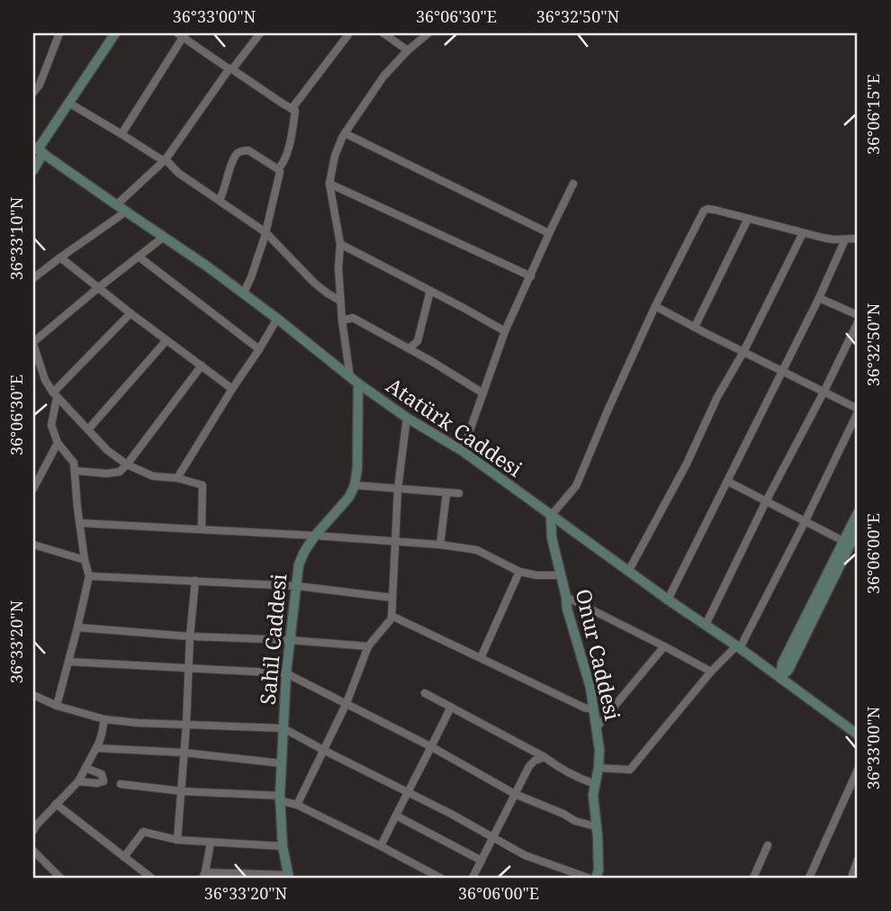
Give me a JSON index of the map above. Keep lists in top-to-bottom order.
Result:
{
  "streets": {
    "street": ["Atatürk Caddesi", "Sahil Caddesi", "Onur Caddesi"]
  },
  "crossings": [
    ["Atatürk Caddesi", "Sahil Caddesi"],
    ["Atatürk Caddesi", "Onur Caddesi"]
  ],
  "coordinates": [
    "36°33'00\"N",
    "36°06'30\"E",
    "36°32'50\"N",
    "36°06'15\"E",
    "36°33'10\"N",
    "36°06'00\"E",
    "36°33'20\"N"
  ]
}
